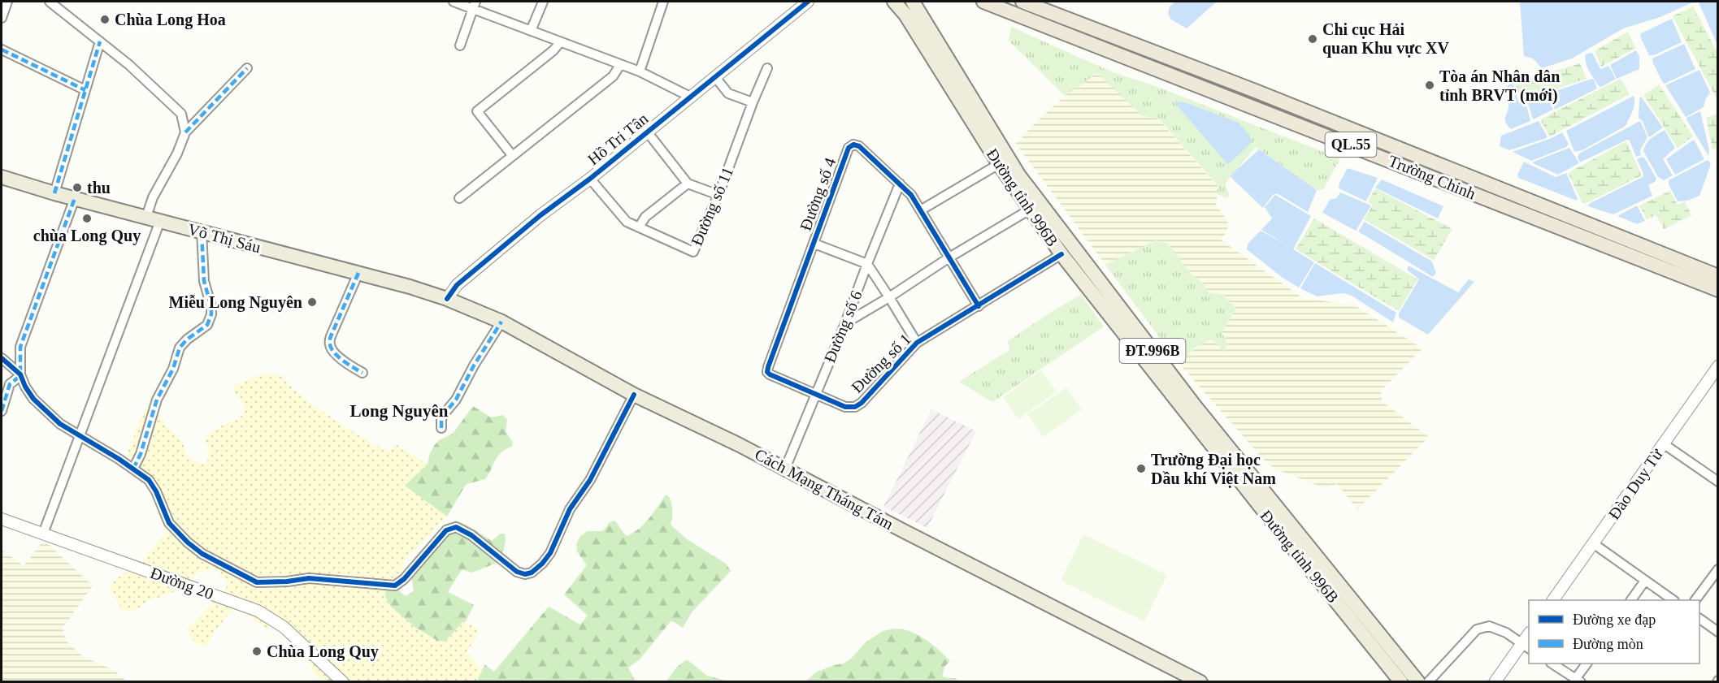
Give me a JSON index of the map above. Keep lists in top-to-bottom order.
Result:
{
  "streets": {
    "highway": ["QL.55", "Trường Chinh"],
    "main road": [
      "Đường tỉnh 996B",
      "Võ Thị Sáu",
      "ĐT.996B",
      "Cách Mạng Tháng Tám"
    ],
    "street": [
      "Hồ Tri Tân",
      "Đường số 4",
      "Đường số 11",
      "Đường số 6",
      "Đường số 1",
      "Đào Duy Từ",
      "Đường 20"
    ]
  },
  "crossings": [
    ["Hồ Tri Tân", "Đường số 11"],
    ["Hồ Tri Tân", "Võ Thị Sáu"],
    ["Hồ Tri Tân", "Cách Mạng Tháng Tám"],
    ["Đường số 4", "Đường số 6"],
    ["Đường số 4", "Đường số 1"],
    ["Đường tỉnh 996B", "Đường số 1"],
    ["Võ Thị Sáu", "Cách Mạng Tháng Tám"],
    ["Đường số 6", "Đường số 1"],
    ["Đường số 6", "Cách Mạng Tháng Tám"]
  ],
  "districts": ["Long Nguyên"],
  "places": [
    "Chùa Long Hoa",
    "Chi cục Hải quan Khu vực XV",
    "Tòa án Nhân dân tỉnh BRVT (mới)",
    "thu",
    "chùa Long Quy",
    "Miễu Long Nguyên",
    "Trường Đại học Dầu khí Việt Nam",
    "Chùa Long Quy"
  ],
  "legend": ["Đường xe đạp", "Đường mòn"]
}
